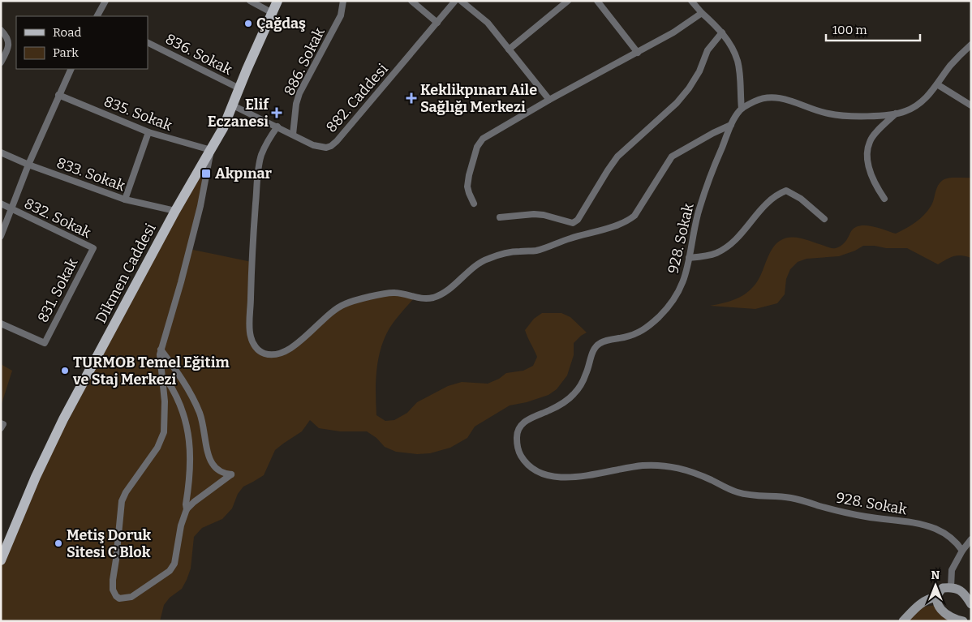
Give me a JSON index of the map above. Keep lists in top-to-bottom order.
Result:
{
  "streets": {
    "main road": ["Dikmen Caddesi"],
    "street": [
      "836. Sokak",
      "886. Sokak",
      "882. Caddesi",
      "835. Sokak",
      "833. Sokak",
      "832. Sokak",
      "928. Sokak",
      "831. Sokak"
    ]
  },
  "crossings": [
    ["836. Sokak", "Dikmen Caddesi"],
    ["886. Sokak", "882. Caddesi"],
    ["882. Caddesi", "Dikmen Caddesi"],
    ["835. Sokak", "Dikmen Caddesi"],
    ["833. Sokak", "Dikmen Caddesi"],
    ["832. Sokak", "831. Sokak"]
  ],
  "places": {
    "other": ["Çağdaş", "TURMOB Temel Eğitim ve Staj Merkezi", "Metiş Doruk Sitesi C Blok"],
    "health": ["Keklikpınarı Aile Sağlığı Merkezi", "Elif Eczanesi"],
    "transit": ["Akpınar"]
  },
  "legend": ["Road", "Park"],
  "scale_bar": "100 m",
  "north": "top"
}
